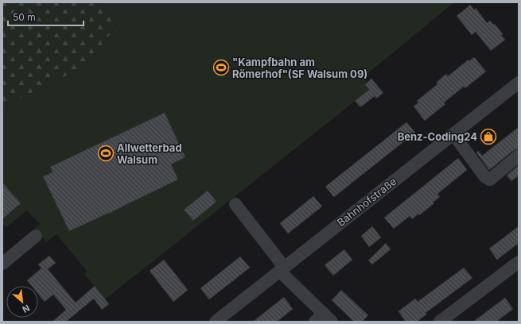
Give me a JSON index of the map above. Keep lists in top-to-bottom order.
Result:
{
  "streets": {
    "street": ["Bahnhofstraße"]
  },
  "places": {
    "sports": ["\"Kampfbahn am Römerhof\"(SF Walsum 09)", "Allwetterbad Walsum"],
    "shop": ["Benz-Coding24"]
  },
  "scale_bar": "50 m",
  "north": "bottom right"
}
